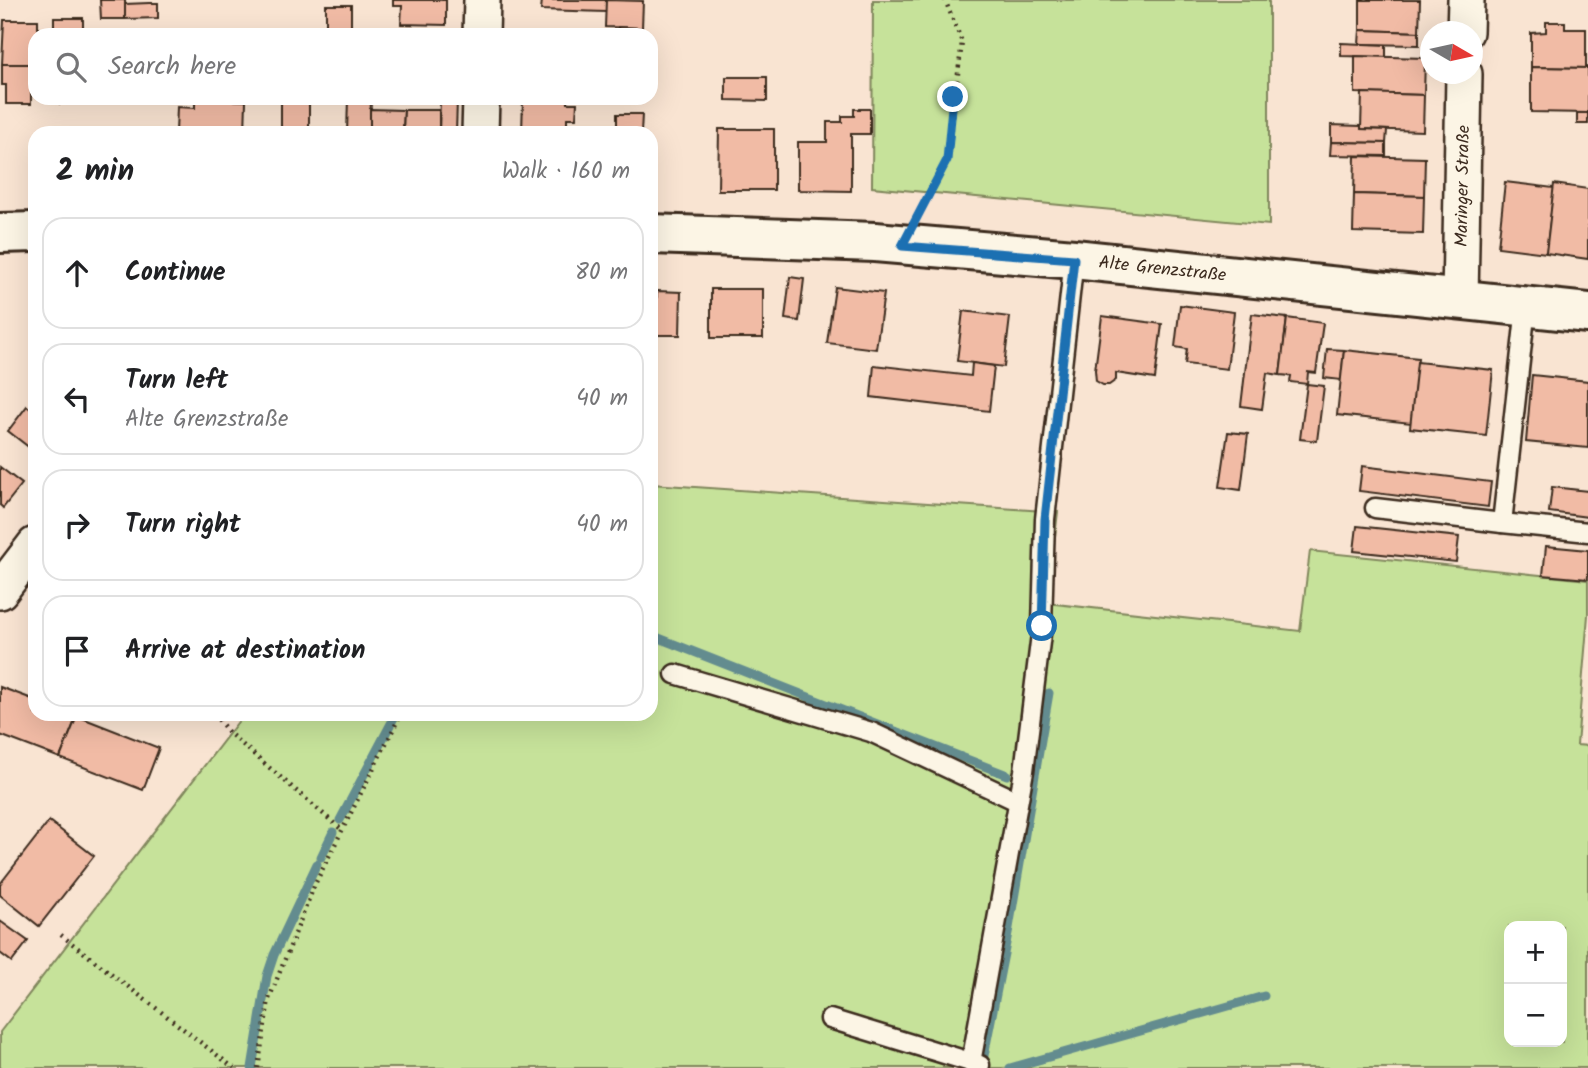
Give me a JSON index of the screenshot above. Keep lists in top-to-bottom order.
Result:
{
  "streets": {
    "street": ["Maringer Straße", "Alte Grenzstraße"]
  },
  "crossings": [
    ["Maringer Straße", "Alte Grenzstraße"]
  ],
  "north": "right",
  "page": {
    "search": "Search here",
    "heading": ["2 min", "Walk · 160 m"],
    "list": [
      ["Continue", "80 m"],
      ["Turn left", "Alte Grenzstraße", "40 m"],
      ["Turn right", "40 m"],
      "Arrive at destination"
    ],
    "map_buttons": ["+", "−"]
  }
}
